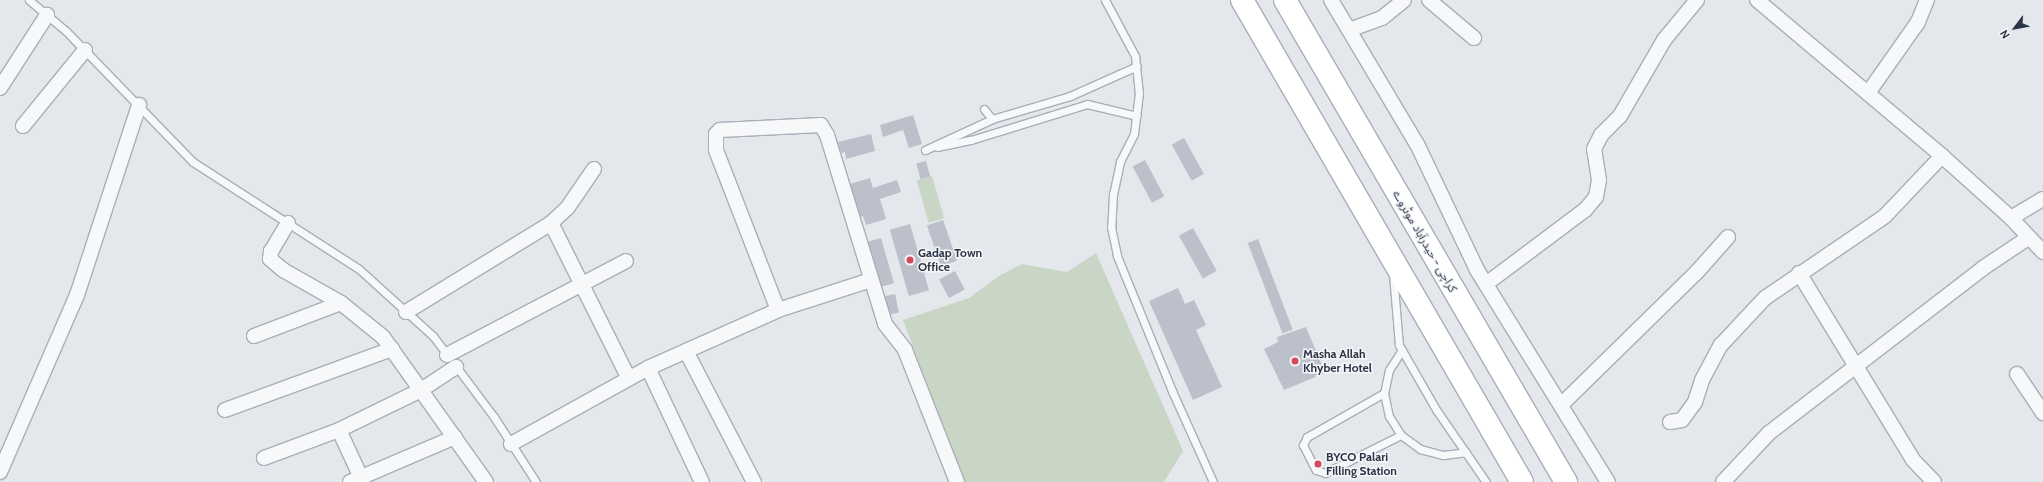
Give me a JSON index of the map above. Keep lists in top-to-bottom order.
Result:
{
  "streets": {
    "highway": ["کراچی - حیدرآباد موٹروے"]
  },
  "places": ["Gadap Town Office", "Masha Allah Khyber Hotel", "BYCO Palari Filling Station"],
  "north": "bottom left"
}
